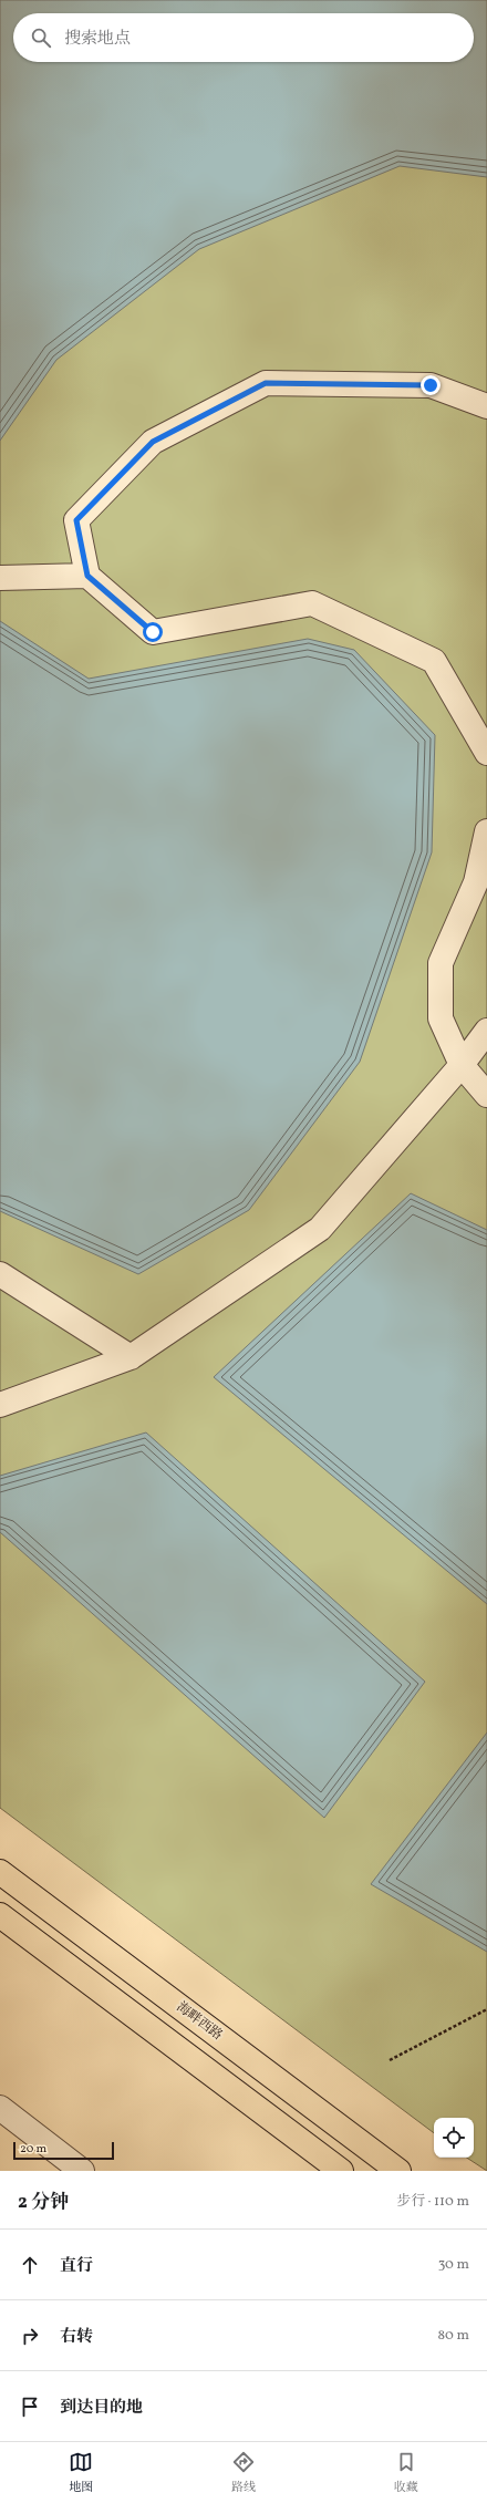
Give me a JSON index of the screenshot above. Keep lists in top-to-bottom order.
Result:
{
  "streets": {
    "main road": ["海畔西路"]
  },
  "scale_bar": "20 m",
  "page": {
    "search": "搜索地点",
    "scale": "20 m",
    "heading": ["2 分钟", "步行 · 110 m"],
    "list": [
      ["直行", "30 m"],
      ["右转", "80 m"],
      "到达目的地"
    ],
    "nav": ["地图", "路线", "收藏"]
  }
}
